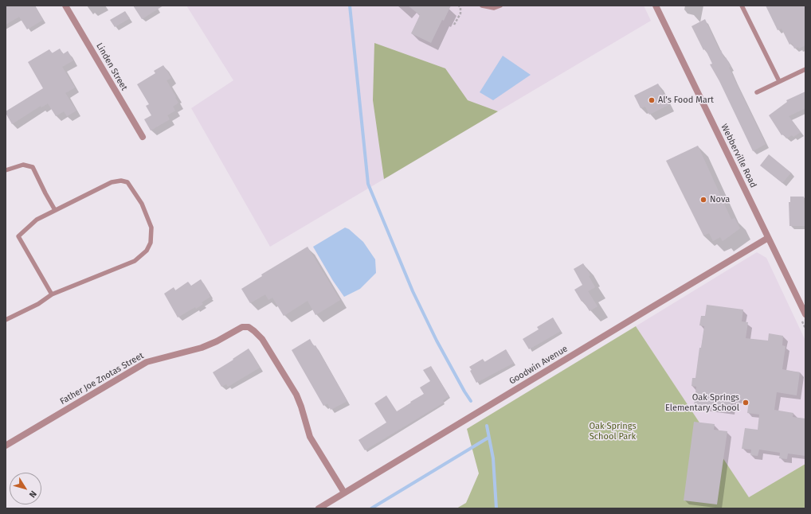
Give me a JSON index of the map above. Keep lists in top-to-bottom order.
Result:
{
  "streets": {
    "street": [
      "Linden Street",
      "Webberville Road",
      "Goodwin Avenue",
      "Father Joe Znotas Street"
    ]
  },
  "crossings": [
    ["Webberville Road", "Goodwin Avenue"],
    ["Goodwin Avenue", "Father Joe Znotas Street"]
  ],
  "parks": ["Oak Springs School Park"],
  "places": ["Al’s Food Mart", "Nova", "Oak Springs Elementary School"],
  "north": "bottom right"
}
